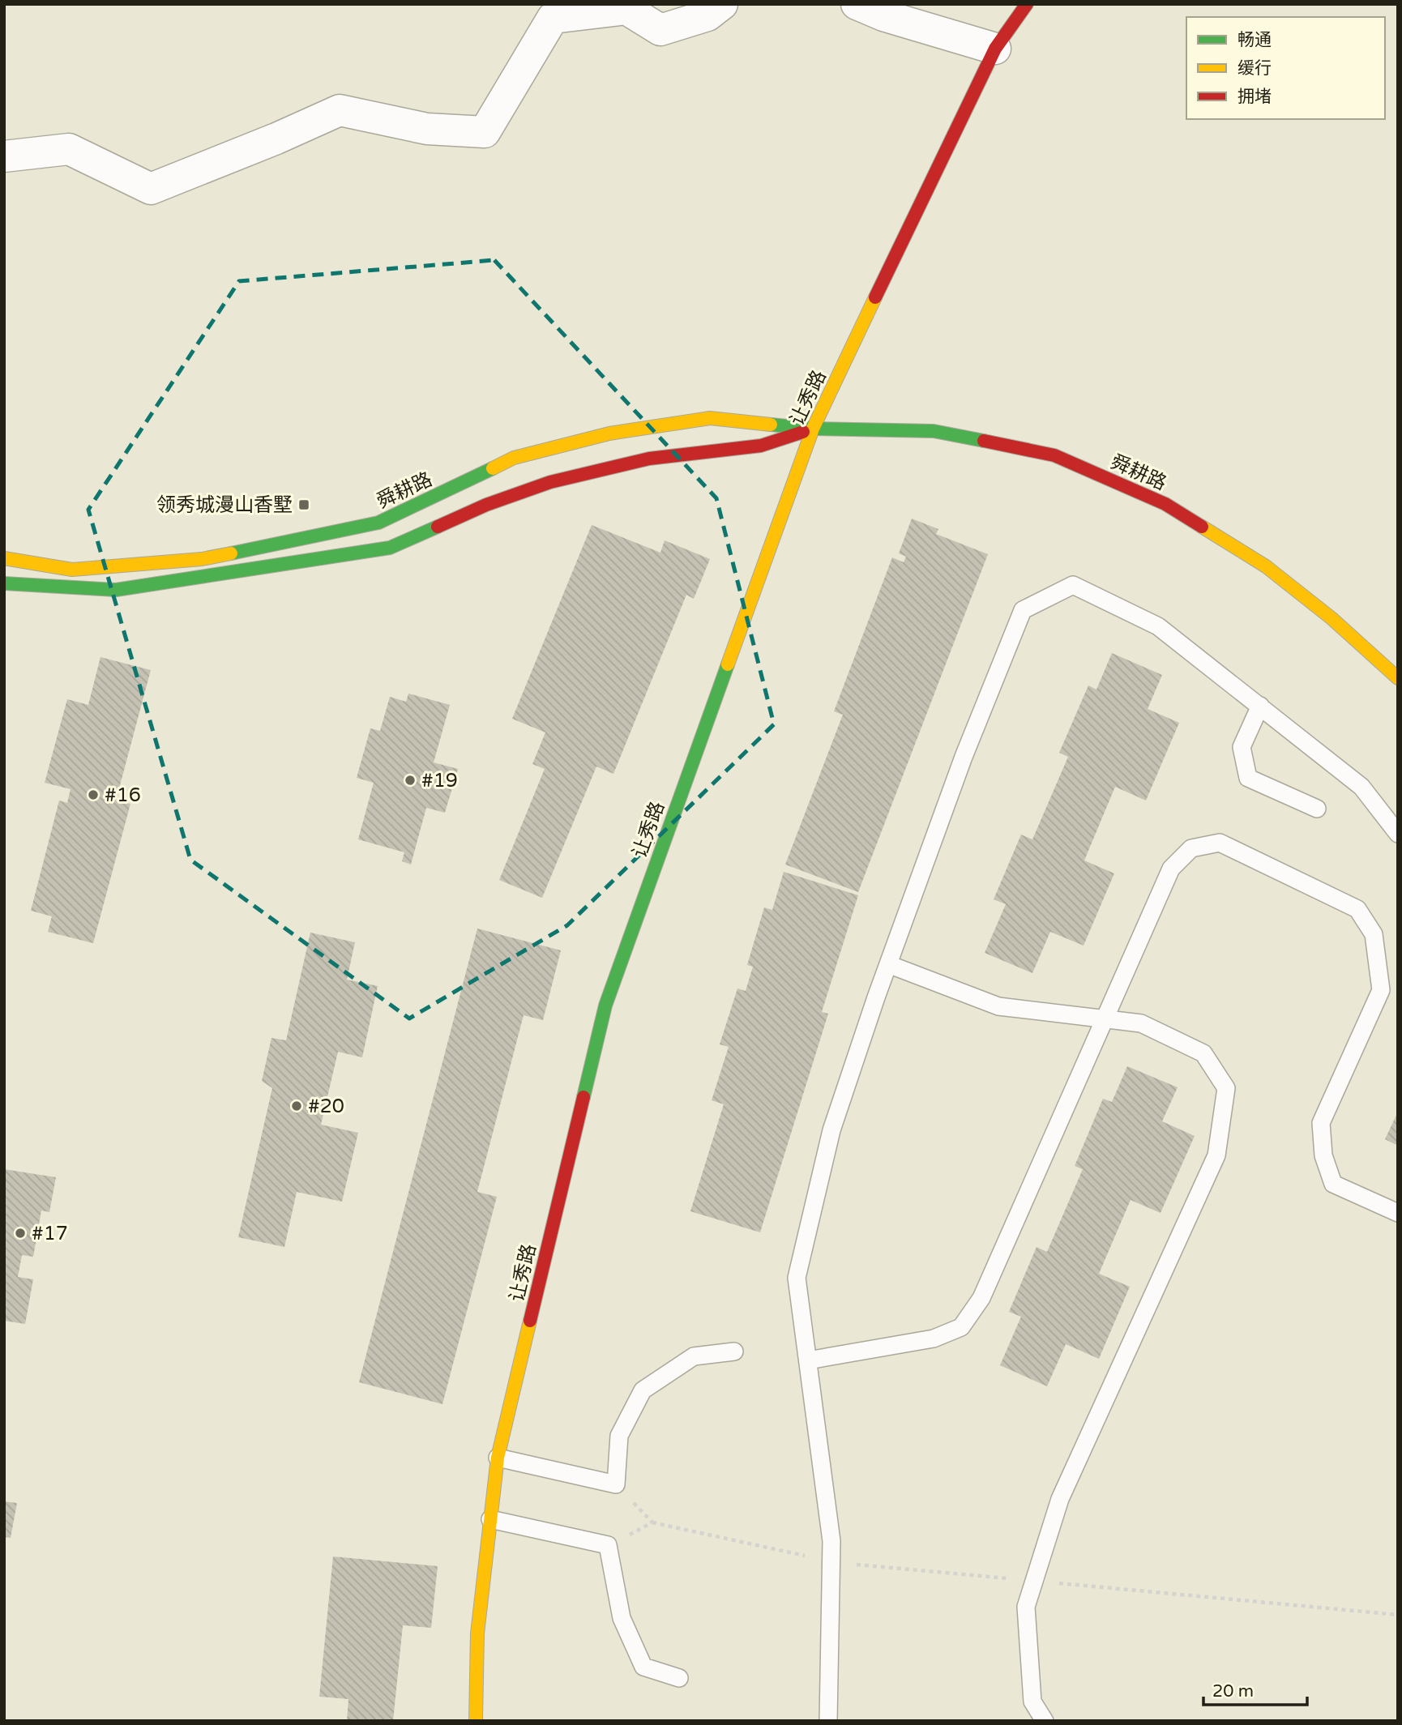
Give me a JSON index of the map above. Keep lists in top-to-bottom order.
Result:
{
  "streets": {
    "street": ["让秀路", "舜耕路"]
  },
  "crossings": [
    ["让秀路", "舜耕路"]
  ],
  "places": {
    "transit": ["领秀城漫山香墅"],
    "other": [
      "#19",
      "#16",
      "#20",
      "#17"
    ]
  },
  "legend": ["畅通", "缓行", "拥堵"],
  "scale_bar": "20 m"
}
